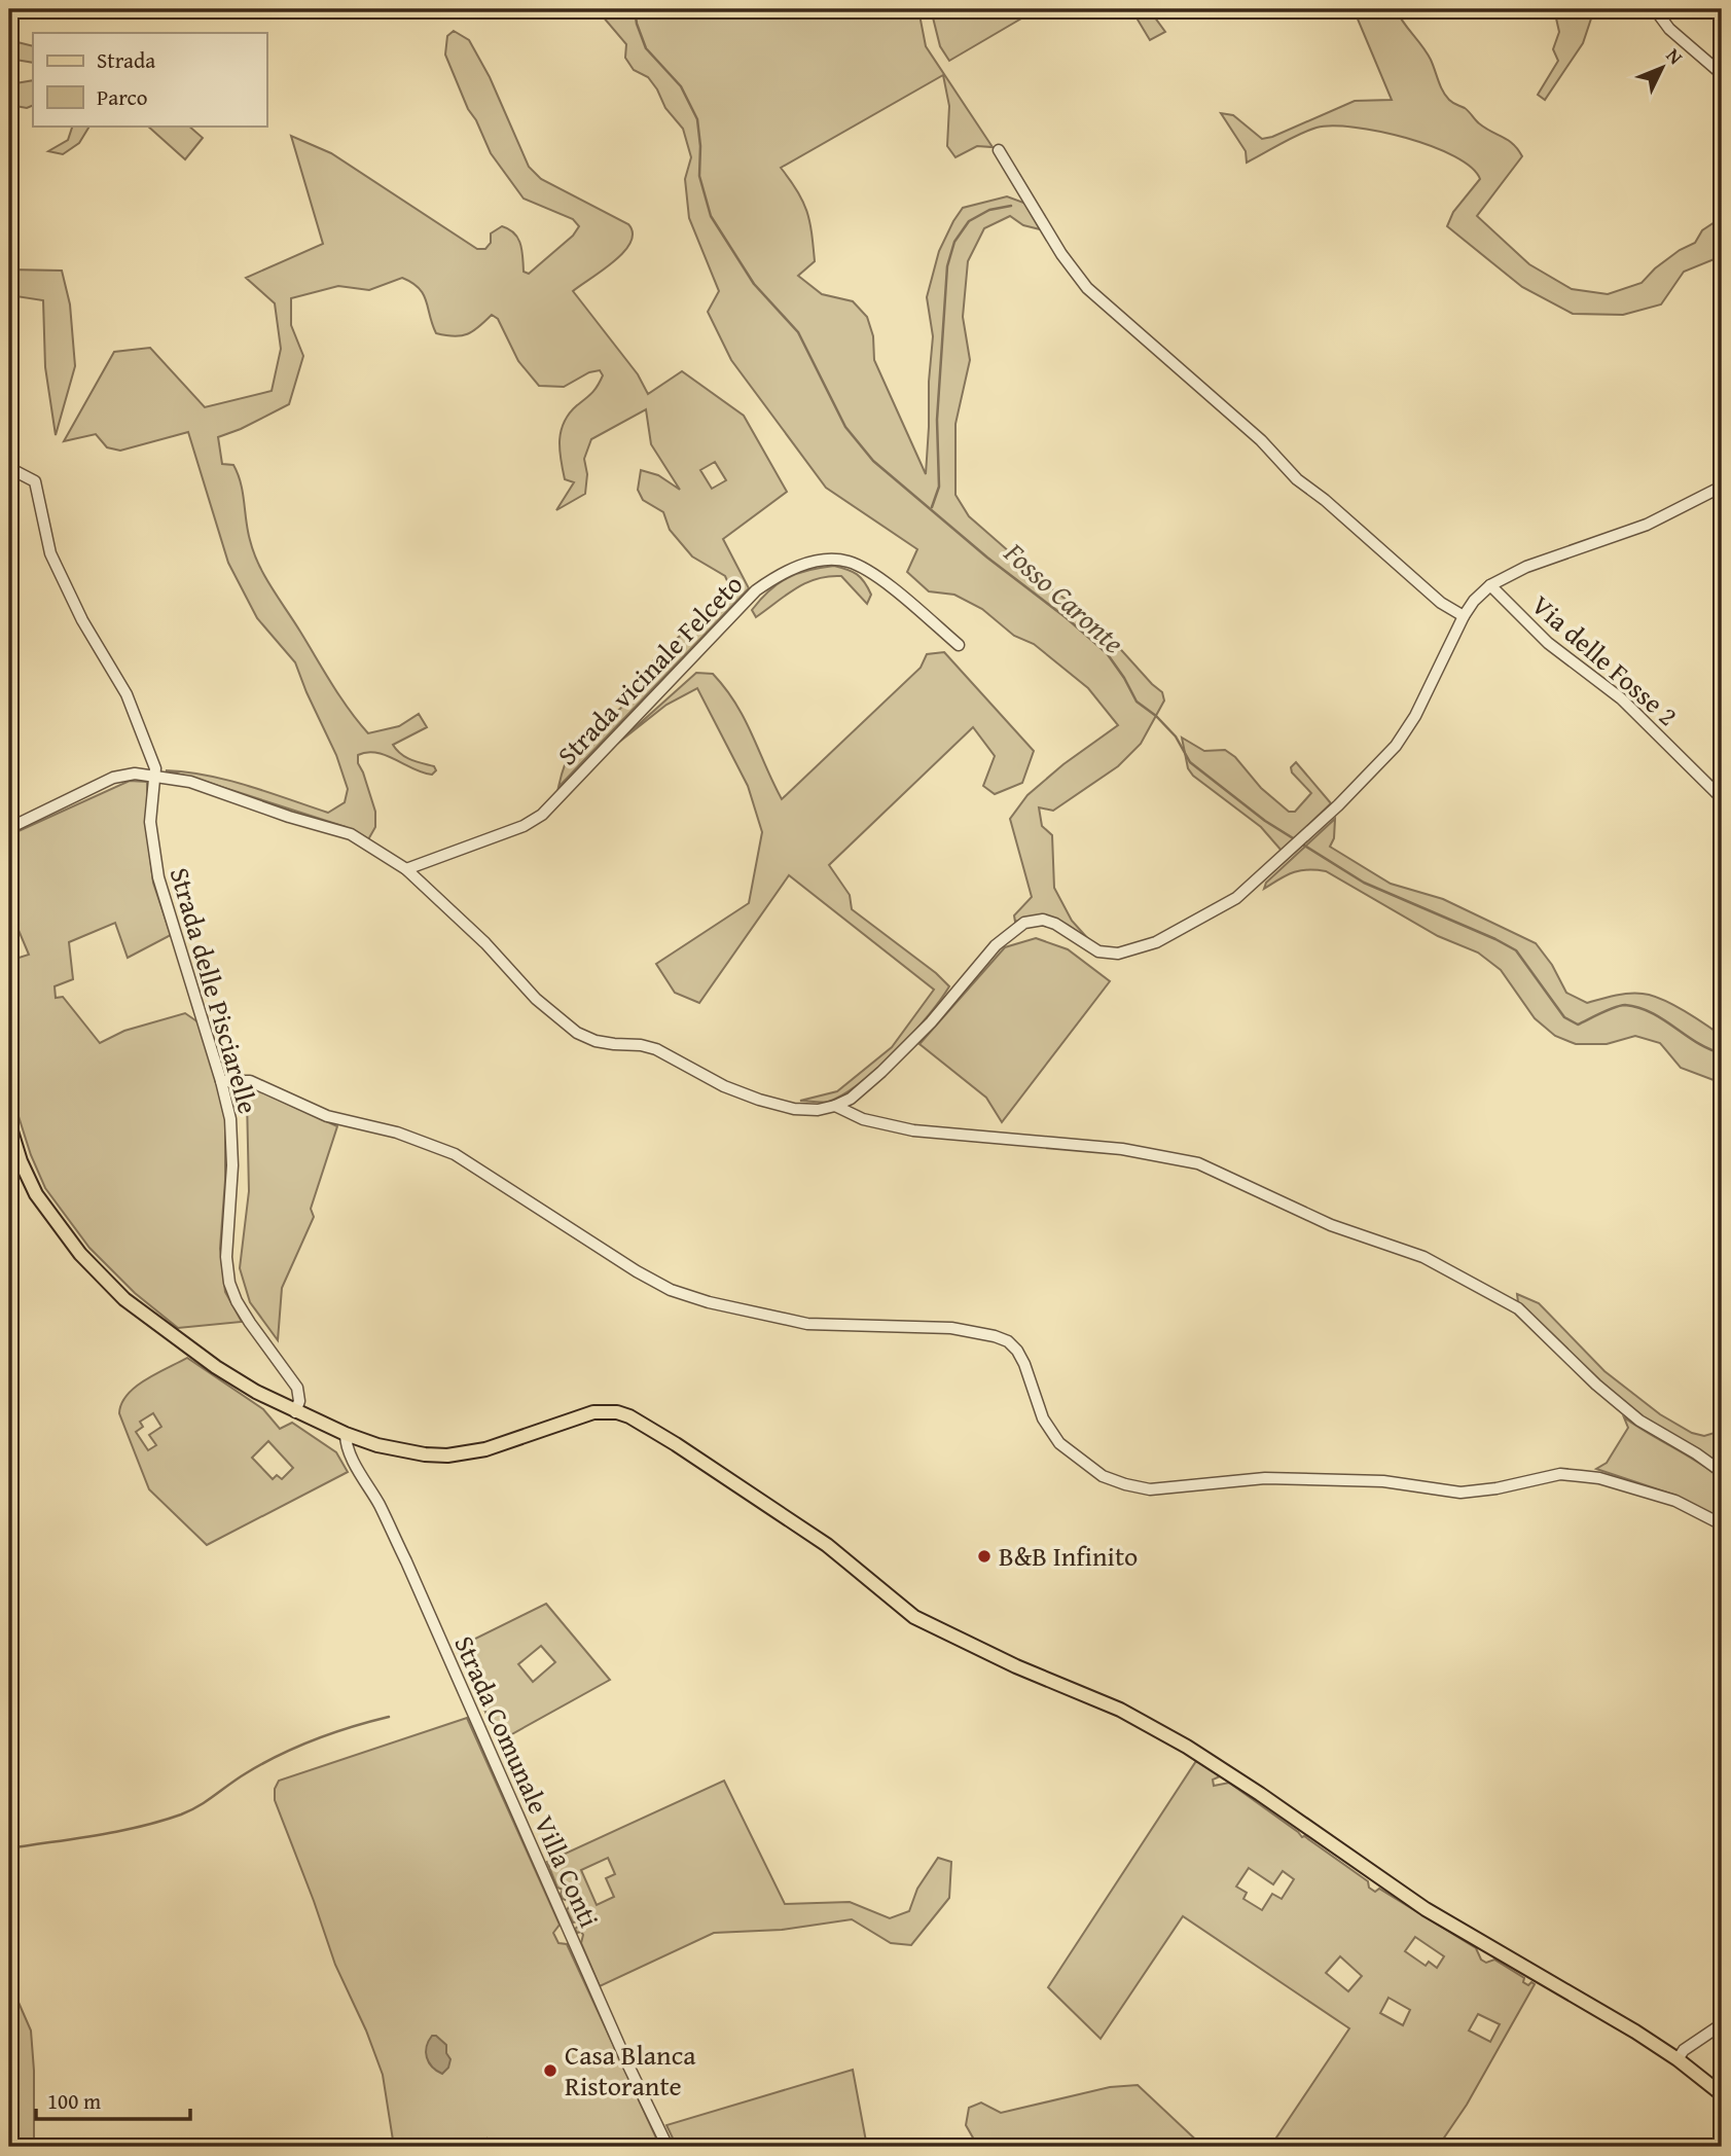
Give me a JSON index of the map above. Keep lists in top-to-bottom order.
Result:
{
  "streets": {
    "street": [
      "Via delle Fosse 2",
      "Strada vicinale Felceto",
      "Strada delle Pisciarelle",
      "Strada Comunale Villa Conti"
    ]
  },
  "water": ["Fosso Caronte"],
  "places": ["B&B Infinito", "Casa Blanca Ristorante"],
  "legend": ["Strada", "Parco"],
  "scale_bar": "100 m",
  "north": "top right"
}
